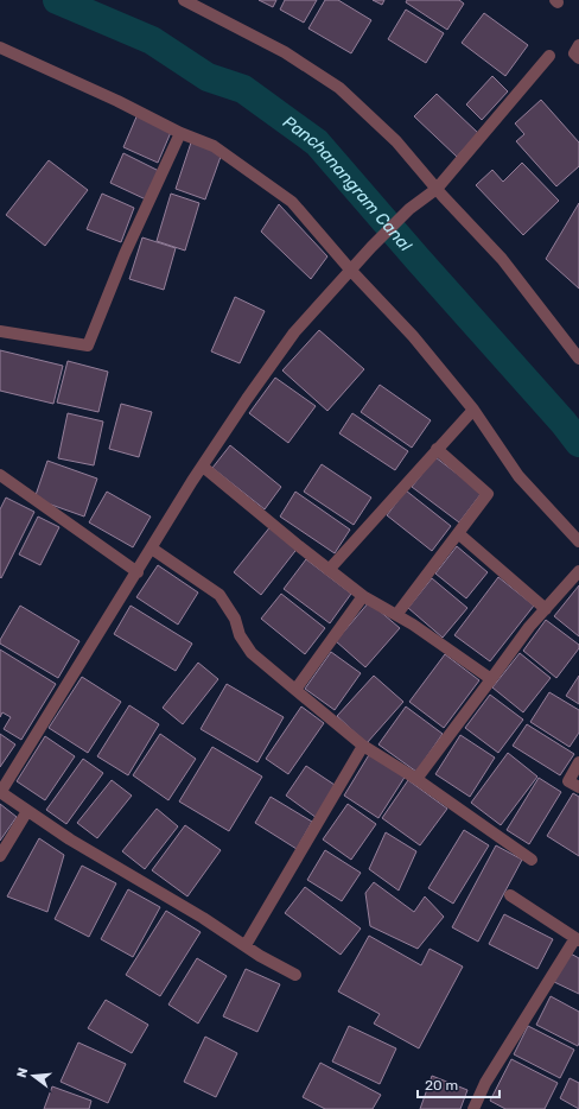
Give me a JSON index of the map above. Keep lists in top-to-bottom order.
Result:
{
  "water": ["Panchanangram Canal"],
  "scale_bar": "20 m",
  "north": "left"
}
